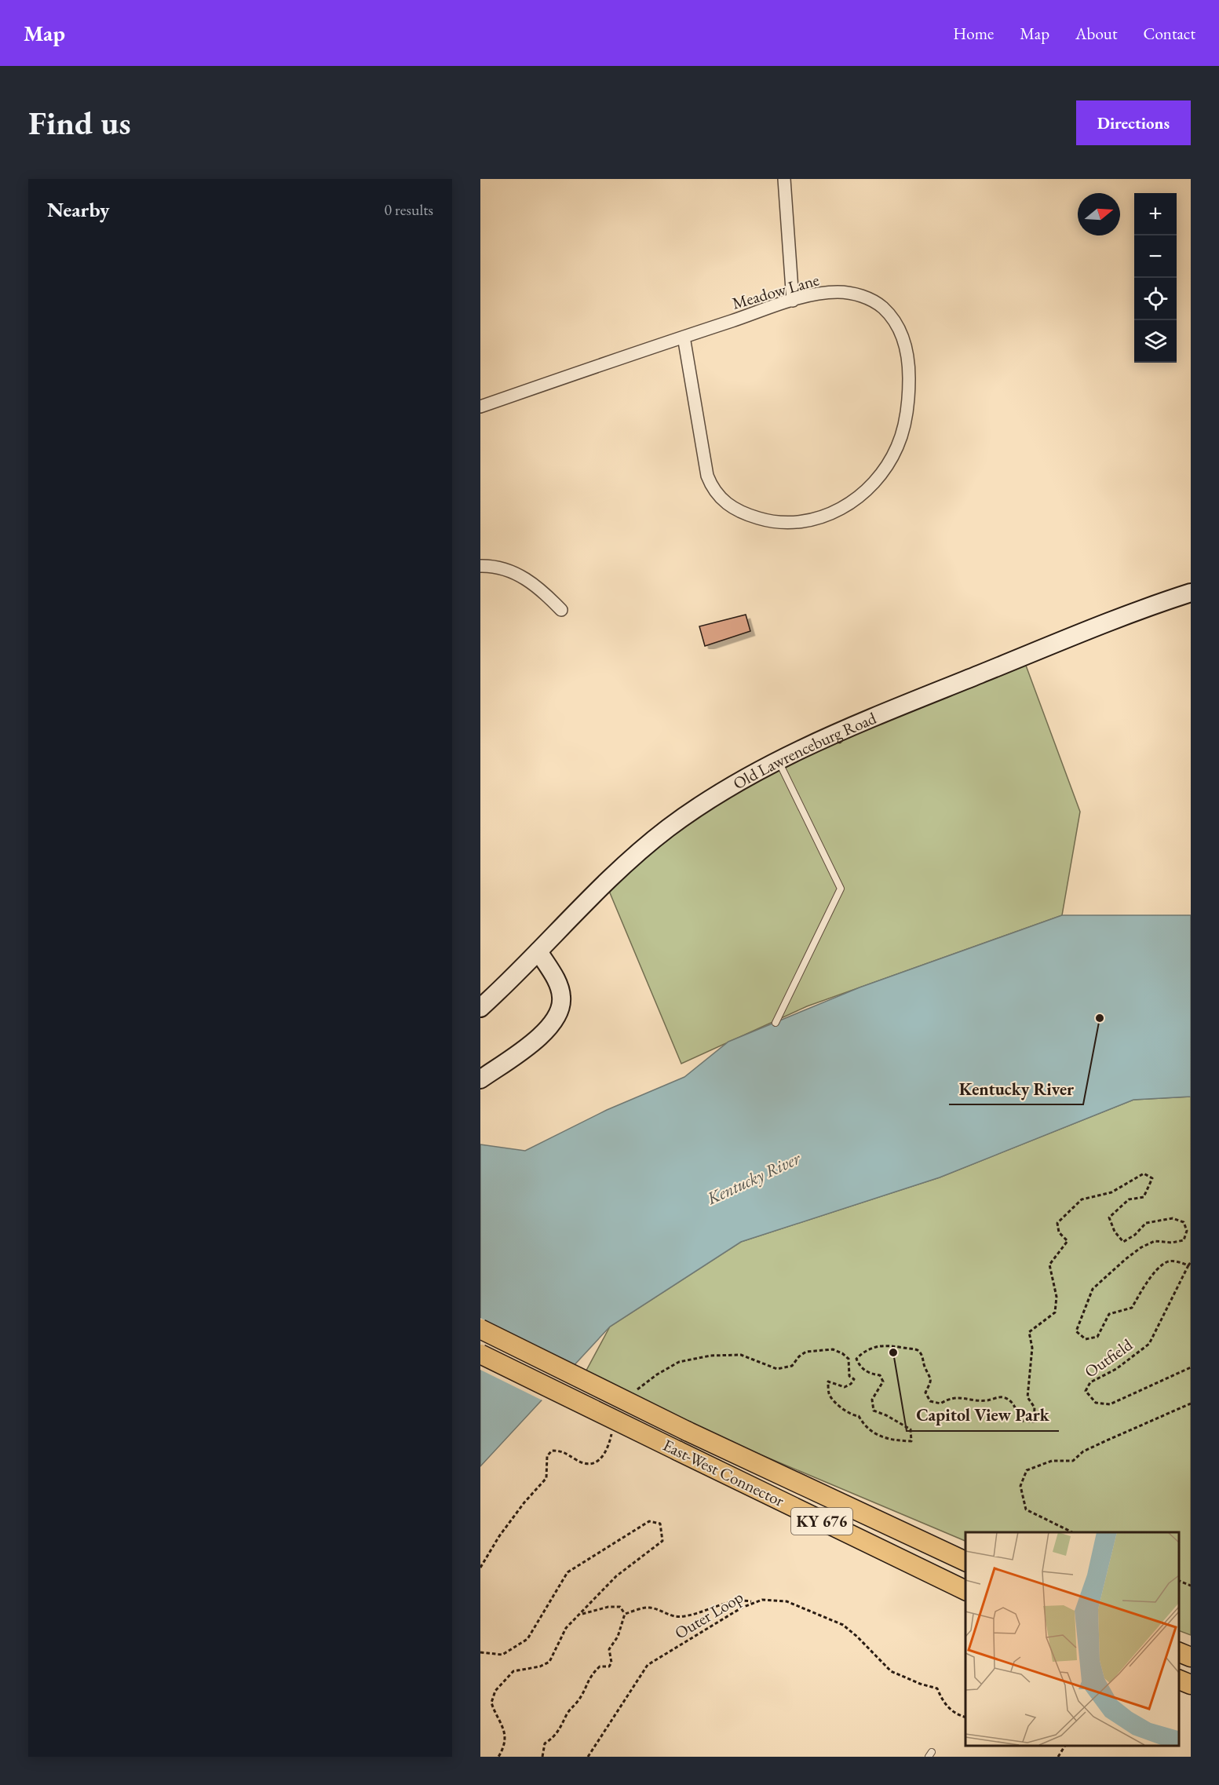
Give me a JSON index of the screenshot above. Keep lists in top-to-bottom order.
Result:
{
  "streets": {
    "main road": ["Old Lawrenceburg Road", "East-West Connector", "KY 676"],
    "street": ["Meadow Lane"],
    "path": ["Outfield", "Outer Loop"]
  },
  "water": ["Kentucky River"],
  "places": ["Kentucky River", "Capitol View Park"],
  "north": "right",
  "page": {
    "header": "Map",
    "nav": [
      "Home",
      "Map",
      "About",
      "Contact"
    ],
    "buttons": "Directions",
    "title": "Find us",
    "heading": ["Nearby", "0 results"],
    "map_buttons": ["+", "−"]
  }
}
